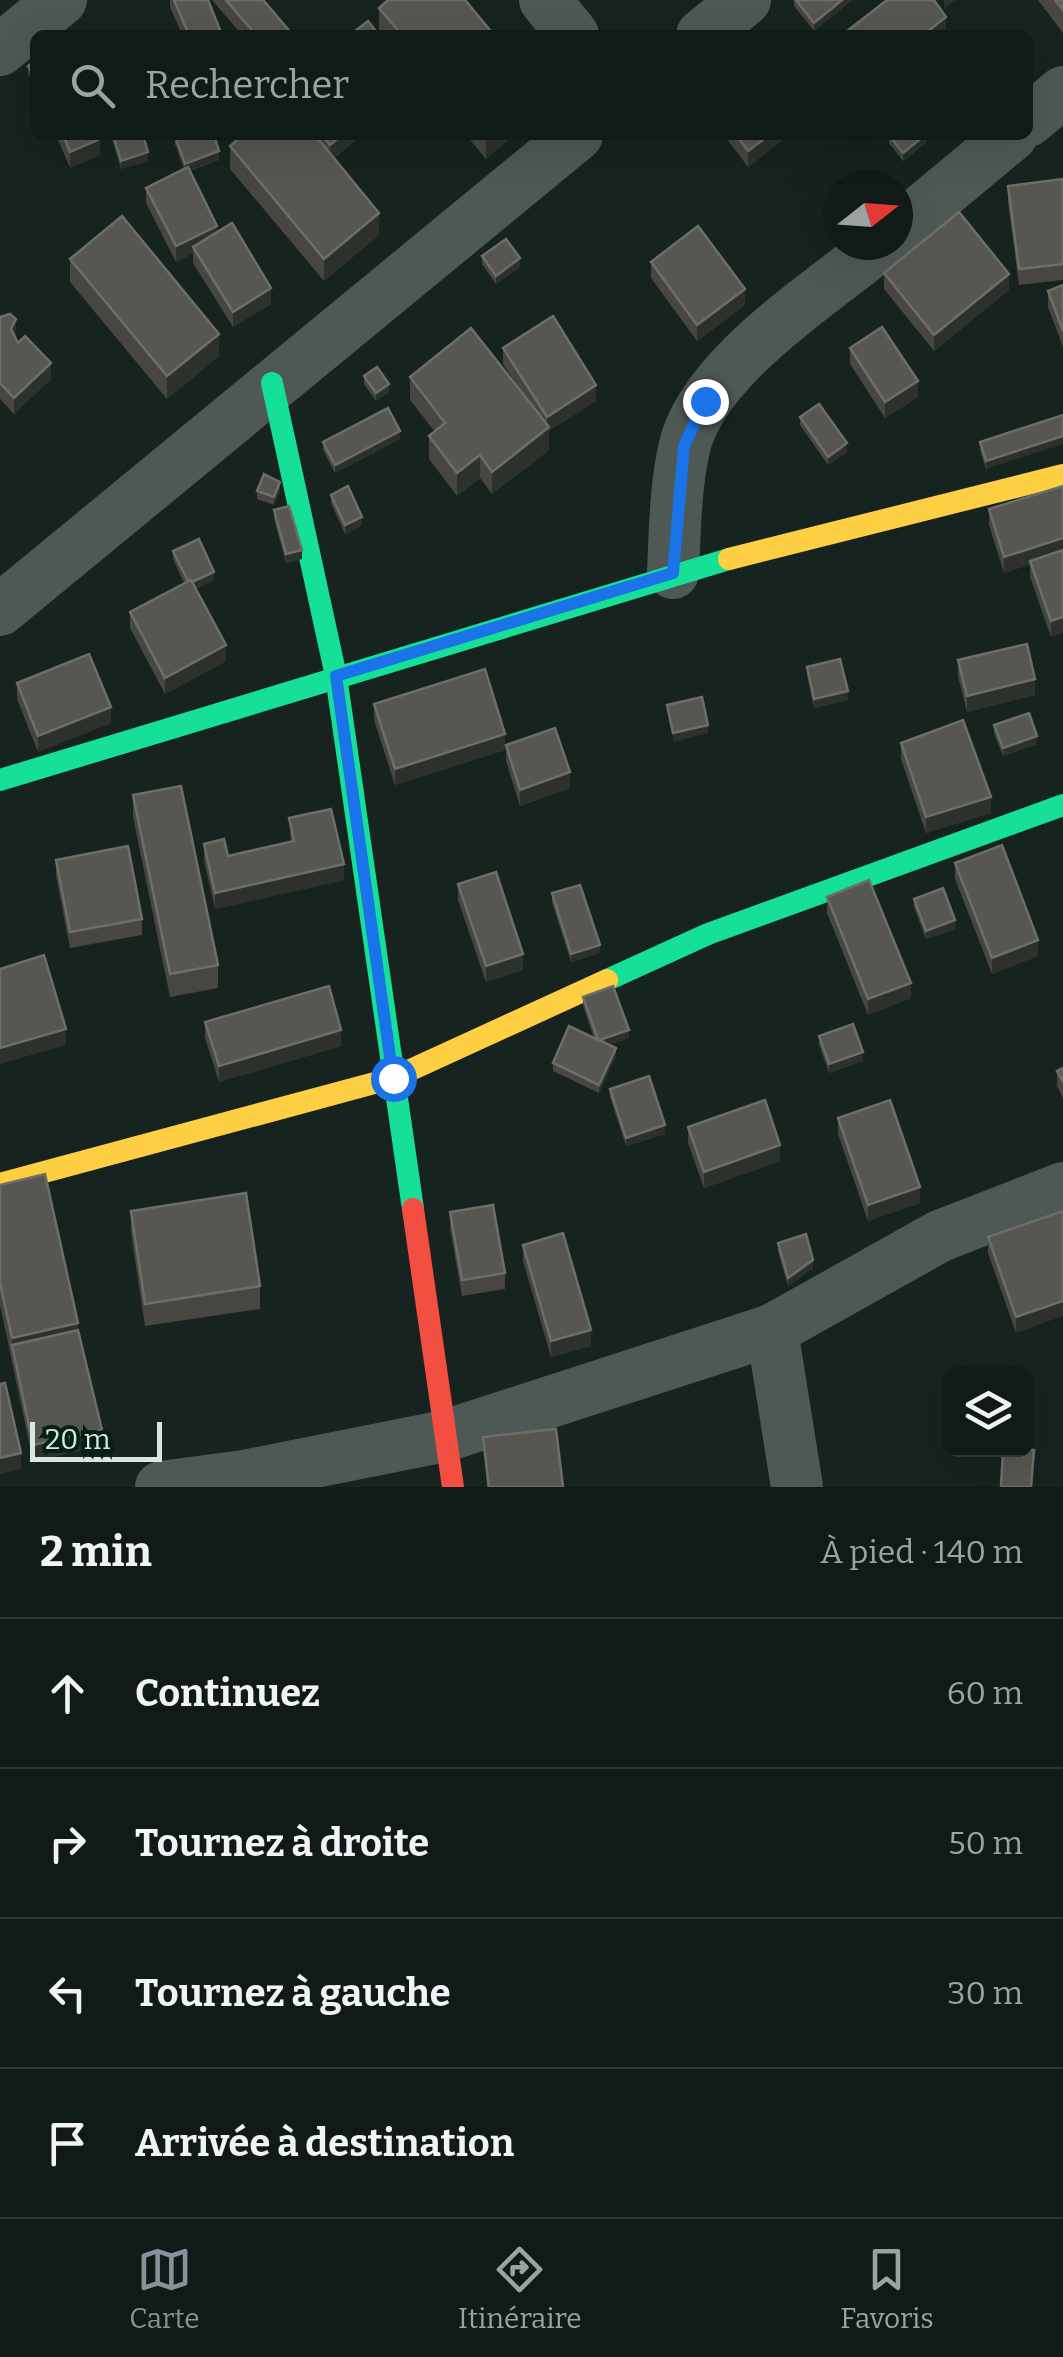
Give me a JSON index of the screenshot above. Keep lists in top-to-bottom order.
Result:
{
  "scale_bar": "20 m",
  "north": "right",
  "page": {
    "search": "Rechercher",
    "scale": "20 m",
    "heading": ["2 min", "À pied · 140 m"],
    "list": [
      ["Continuez", "60 m"],
      ["Tournez à droite", "50 m"],
      ["Tournez à gauche", "30 m"],
      "Arrivée à destination"
    ],
    "nav": ["Carte", "Itinéraire", "Favoris"]
  }
}
